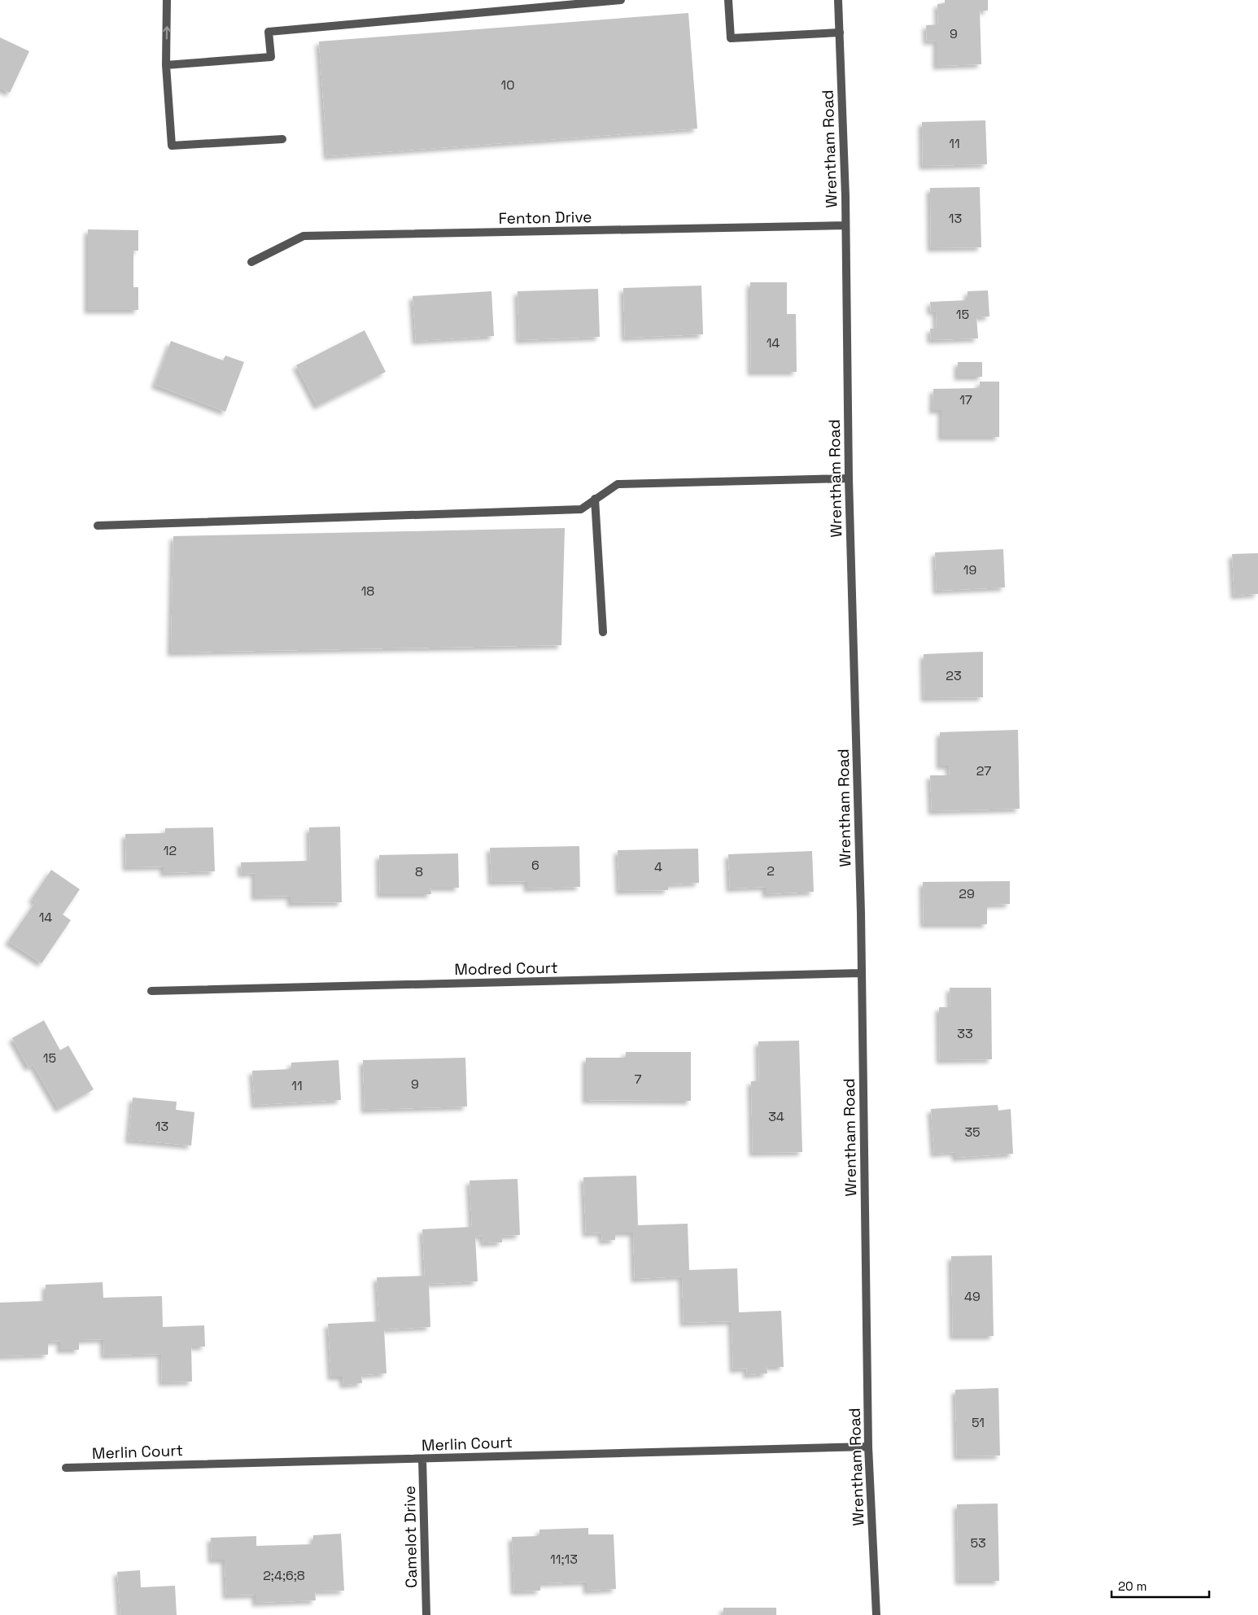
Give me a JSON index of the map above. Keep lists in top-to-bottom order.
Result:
{
  "streets": {
    "street": [
      "Wrentham Road",
      "Fenton Drive",
      "Modred Court",
      "Merlin Court",
      "Camelot Drive"
    ]
  },
  "crossings": [
    ["Wrentham Road", "Fenton Drive"],
    ["Wrentham Road", "Modred Court"],
    ["Wrentham Road", "Merlin Court"],
    ["Merlin Court", "Camelot Drive"]
  ],
  "house_numbers": [
    "9",
    "10",
    "11",
    "13",
    "15",
    "14",
    "17",
    "19",
    "18",
    "23",
    "27",
    "12",
    "6",
    "4",
    "2",
    "8",
    "29",
    "14",
    "33",
    "15",
    "7",
    "9",
    "11",
    "34",
    "13",
    "35",
    "49",
    "51",
    "53",
    "11;13",
    "2;4;6;8"
  ],
  "scale_bar": "20 m"
}
